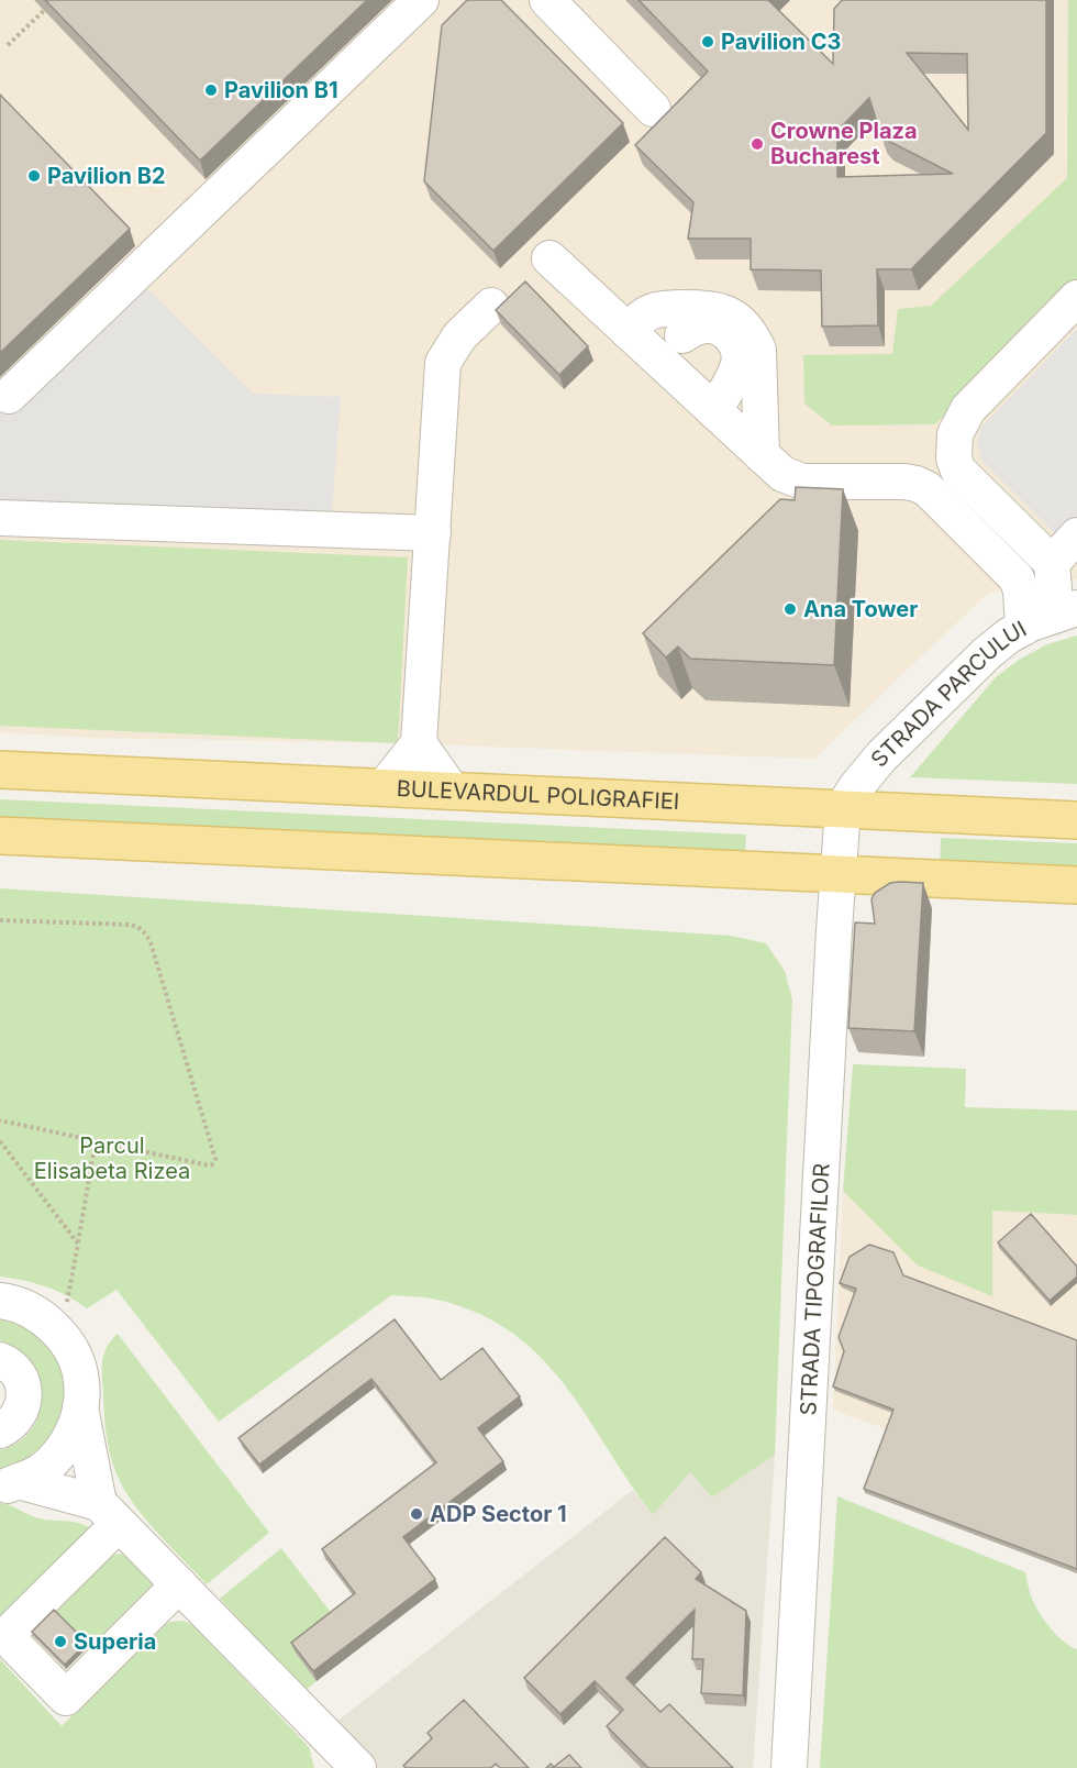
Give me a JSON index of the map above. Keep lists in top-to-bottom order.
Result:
{
  "streets": {
    "main road": ["BULEVARDUL POLIGRAFIEI"],
    "street": ["STRADA PARCULUI", "STRADA TIPOGRAFILOR"]
  },
  "crossings": [
    ["STRADA PARCULUI", "BULEVARDUL POLIGRAFIEI"],
    ["STRADA PARCULUI", "STRADA TIPOGRAFILOR"],
    ["BULEVARDUL POLIGRAFIEI", "STRADA TIPOGRAFILOR"]
  ],
  "parks": ["Parcul Elisabeta Rizea"],
  "places": [
    "Pavilion C3",
    "Pavilion B1",
    "Crowne Plaza Bucharest",
    "Pavilion B2",
    "Ana Tower",
    "ADP Sector 1",
    "Superia"
  ]
}
